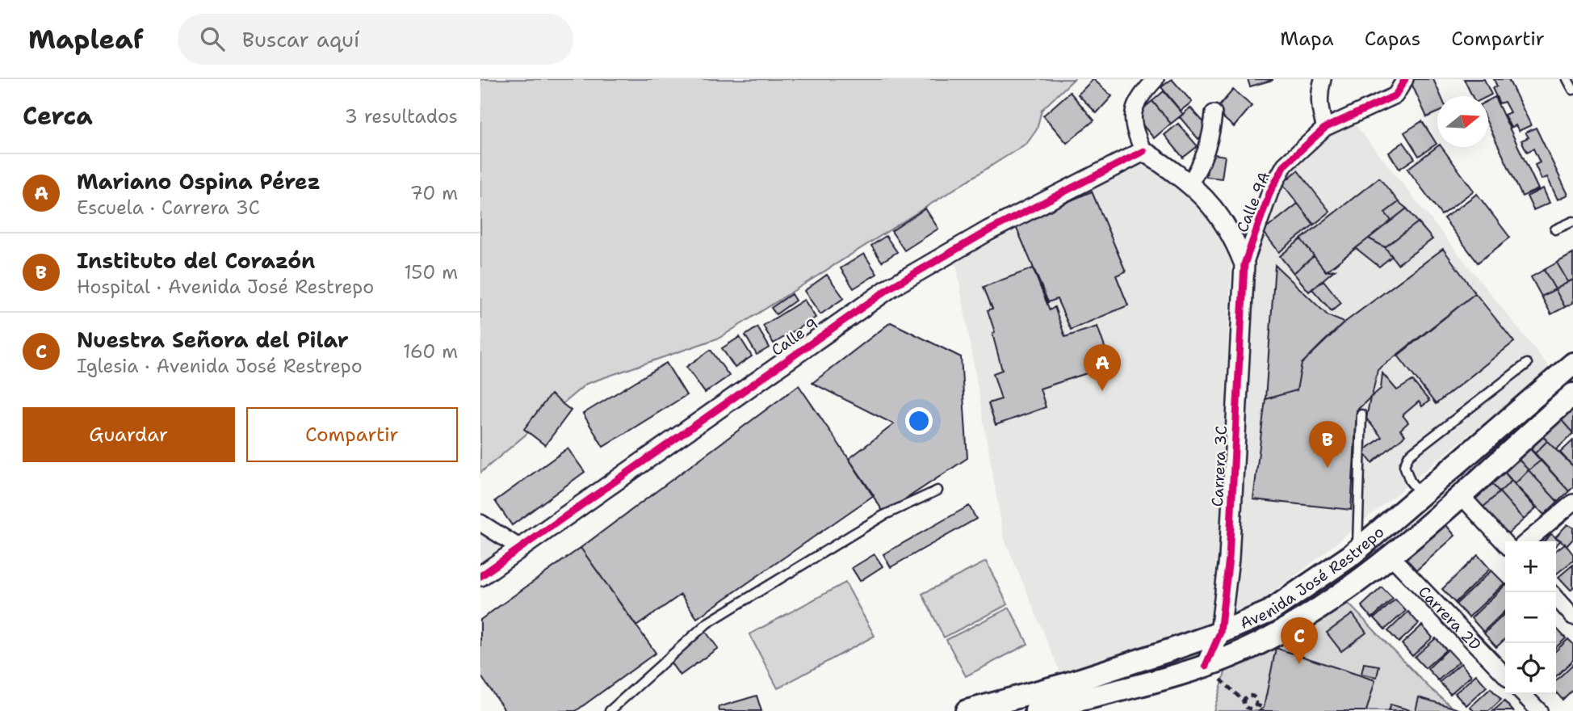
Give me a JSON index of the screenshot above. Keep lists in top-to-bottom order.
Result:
{
  "streets": {
    "main road": ["Avenida José Restrepo"],
    "street": [
      "Calle 9A",
      "Calle 9",
      "Carrera 3C",
      "Carrera 2D"
    ]
  },
  "crossings": [
    ["Calle 9A", "Carrera 3C"],
    ["Carrera 3C", "Avenida José Restrepo"],
    ["Avenida José Restrepo", "Carrera 2D"]
  ],
  "north": "right",
  "page": {
    "header": "Mapleaf",
    "search": "Buscar aquí",
    "nav": ["Mapa", "Capas", "Compartir"],
    "heading": ["Cerca", "3 resultados"],
    "list": [
      {
        "mark": "A",
        "name": "Mariano Ospina Pérez",
        "note": "Escuela · Carrera 3C",
        "value": "70 m"
      },
      {
        "mark": "B",
        "name": "Instituto del Corazón",
        "note": "Hospital · Avenida José Restrepo",
        "value": "150 m"
      },
      {
        "mark": "C",
        "name": "Nuestra Señora del Pilar",
        "note": "Iglesia · Avenida José Restrepo",
        "value": "160 m"
      }
    ],
    "pins": ["A", "B", "C"],
    "buttons": ["Guardar", "Compartir"],
    "map_buttons": ["+", "−"]
  }
}
